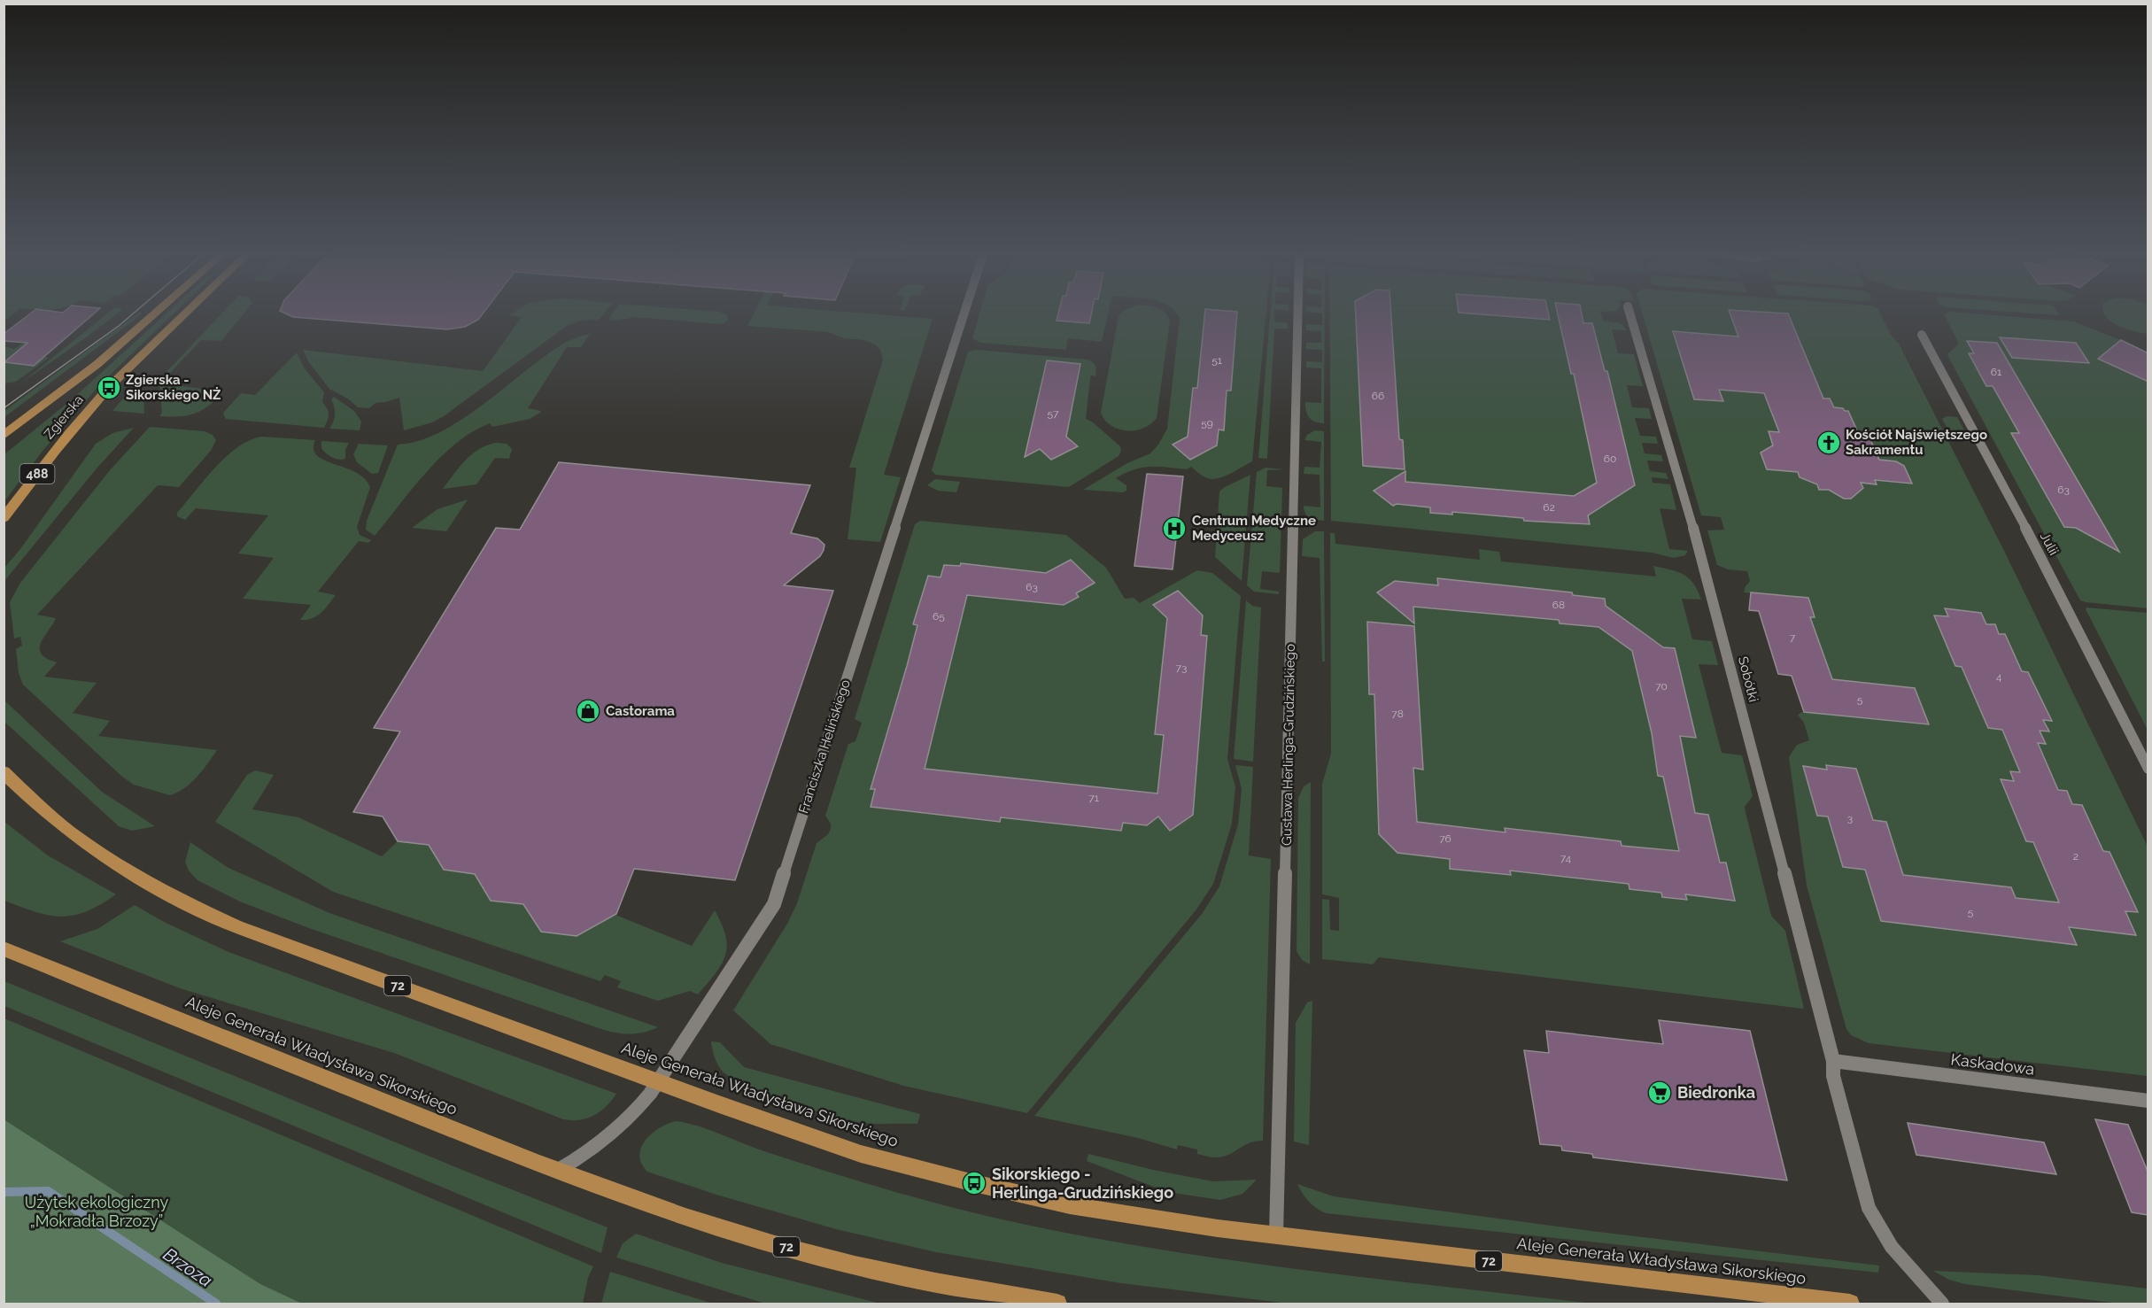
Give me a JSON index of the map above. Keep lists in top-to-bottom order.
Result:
{
  "streets": {
    "main road": [
      "Zgierska",
      "488",
      "72",
      "Aleje Generała Władysława Sikorskiego"
    ],
    "street": [
      "Julii",
      "Sobótki",
      "Gustawa Herlinga-Grudzińskiego",
      "Franciszka Helińskiego",
      "Kaskadowa"
    ]
  },
  "crossings": [
    ["Sobótki", "Kaskadowa"],
    ["Gustawa Herlinga-Grudzińskiego", "Aleje Generała Władysława Sikorskiego"],
    ["Franciszka Helińskiego", "Aleje Generała Władysława Sikorskiego"]
  ],
  "water": ["Brzoza"],
  "parks": ["Użytek ekologiczny „Mokradła Brzozy”"],
  "places": {
    "bus stop": ["Zgierska - Sikorskiego NŻ", "Sikorskiego - Herlinga-Grudzińskiego"],
    "church": ["Kościół Najświętszego Sakramentu"],
    "hospital": ["Centrum Medyczne Medyceusz"],
    "shop": ["Castorama"],
    "supermarket": ["Biedronka"]
  },
  "house_numbers": [
    "51",
    "61",
    "66",
    "57",
    "59",
    "60",
    "63",
    "62",
    "63",
    "68",
    "65",
    "7",
    "73",
    "4",
    "70",
    "5",
    "78",
    "71",
    "3",
    "76",
    "2",
    "74",
    "5"
  ]
}
